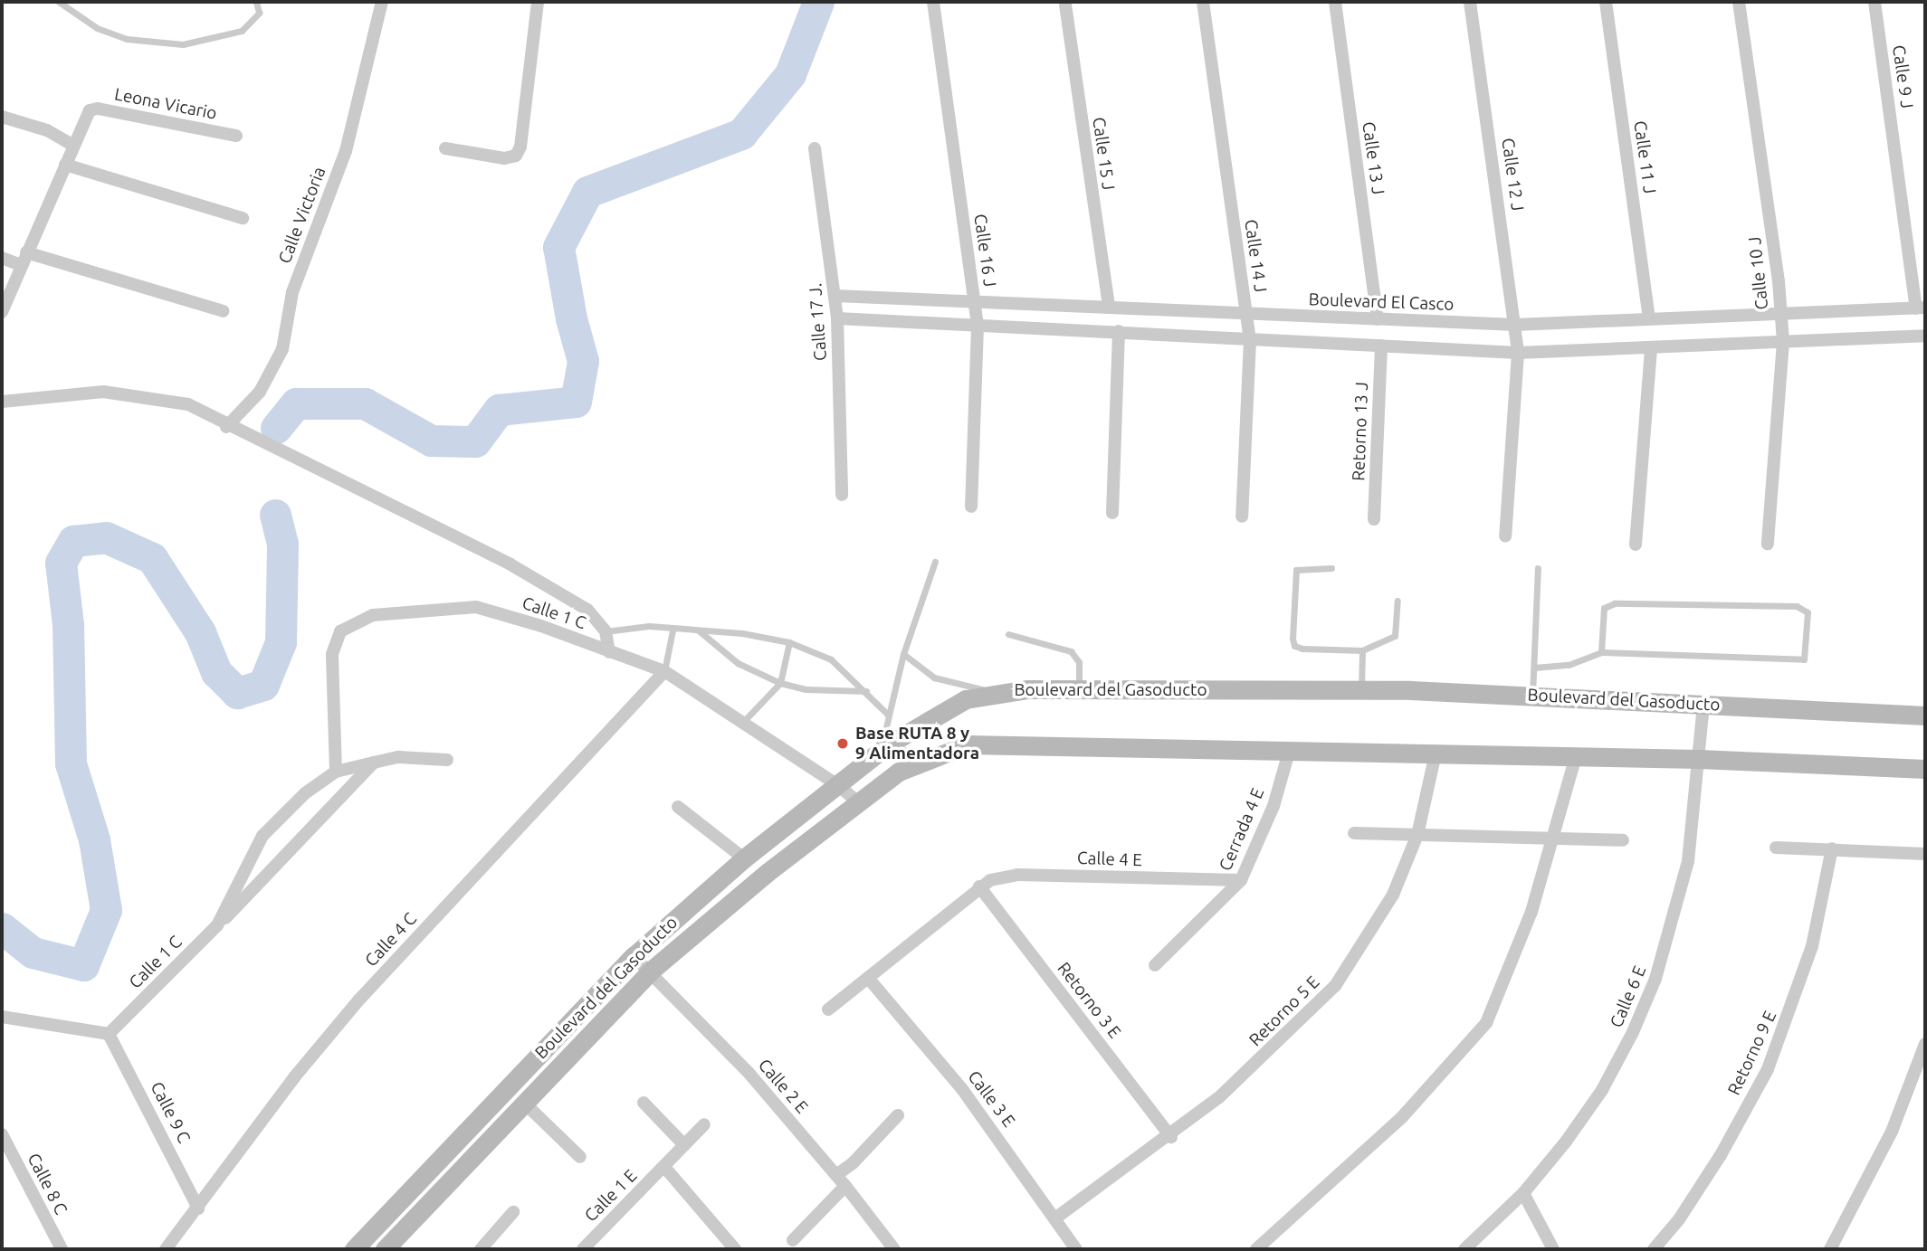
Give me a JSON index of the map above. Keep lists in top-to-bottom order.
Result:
{
  "streets": {
    "street": [
      "Calle 9 J",
      "Leona Vicario",
      "Calle 15 J",
      "Calle 11 J",
      "Calle 13 J",
      "Calle 12 J",
      "Calle Victoria",
      "Calle 16 J",
      "Calle 14 J",
      "Calle 10 J",
      "Boulevard El Casco",
      "Calle 17 J.",
      "Retorno 13 J",
      "Calle 1 C",
      "Boulevard del Gasoducto",
      "Cerrada 4 E",
      "Calle 4 E",
      "Calle 4 C",
      "Calle 6 E",
      "Retorno 3 E",
      "Retorno 5 E",
      "Retorno 9 E",
      "Calle 2 E",
      "Calle 3 E",
      "Calle 9 C",
      "Calle 8 C",
      "Calle 1 E"
    ]
  },
  "crossings": [
    ["Calle 9 J", "Boulevard El Casco"],
    ["Calle 15 J", "Boulevard El Casco"],
    ["Calle 11 J", "Boulevard El Casco"],
    ["Calle 13 J", "Boulevard El Casco"],
    ["Calle 12 J", "Boulevard El Casco"],
    ["Calle 16 J", "Boulevard El Casco"],
    ["Calle 14 J", "Boulevard El Casco"],
    ["Calle 10 J", "Boulevard El Casco"],
    ["Boulevard El Casco", "Calle 17 J."],
    ["Calle 1 C", "Boulevard del Gasoducto"],
    ["Calle 1 C", "Calle 4 C"],
    ["Calle 1 C", "Calle 9 C"],
    ["Boulevard del Gasoducto", "Cerrada 4 E"],
    ["Boulevard del Gasoducto", "Calle 6 E"],
    ["Boulevard del Gasoducto", "Retorno 5 E"],
    ["Boulevard del Gasoducto", "Calle 2 E"],
    ["Cerrada 4 E", "Calle 4 E"],
    ["Calle 4 E", "Retorno 3 E"],
    ["Calle 4 C", "Calle 9 C"],
    ["Retorno 3 E", "Retorno 5 E"],
    ["Retorno 5 E", "Calle 3 E"]
  ],
  "places": ["Base RUTA 8 y 9 Alimentadora"]
}
